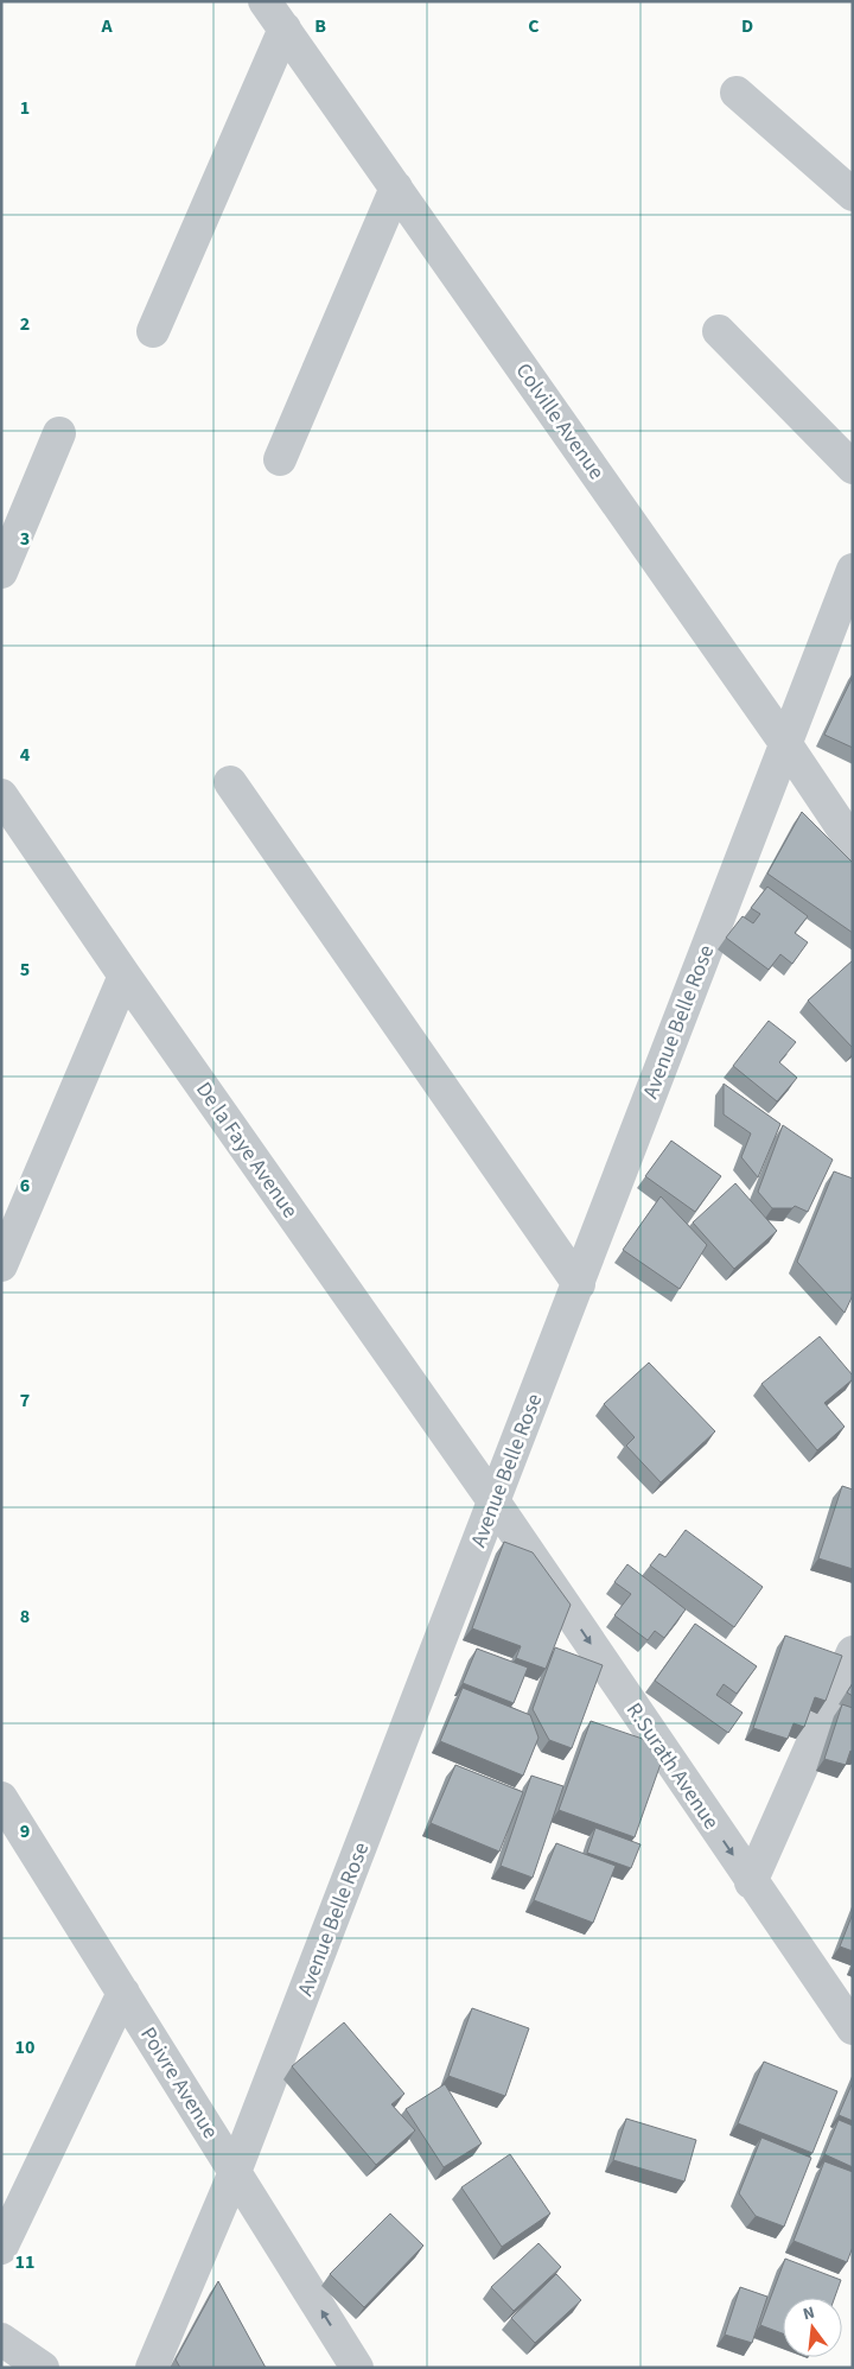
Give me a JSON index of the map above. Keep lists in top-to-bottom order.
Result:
{
  "streets": {
    "street": [
      "Colville Avenue",
      "Avenue Belle Rose",
      "De la Faye Avenue",
      "R.Surath Avenue",
      "Poivre Avenue"
    ]
  },
  "crossings": [
    ["Colville Avenue", "Avenue Belle Rose"],
    ["Avenue Belle Rose", "De la Faye Avenue"],
    ["Avenue Belle Rose", "R.Surath Avenue"],
    ["Avenue Belle Rose", "Poivre Avenue"],
    ["De la Faye Avenue", "R.Surath Avenue"]
  ],
  "one_way": ["R.Surath Avenue"],
  "north": "top",
  "grid": {
    "columns": [
      "A",
      "B",
      "C",
      "D"
    ],
    "rows": [
      "1",
      "2",
      "3",
      "4",
      "5",
      "6",
      "7",
      "8",
      "9",
      "10",
      "11"
    ]
  }
}
